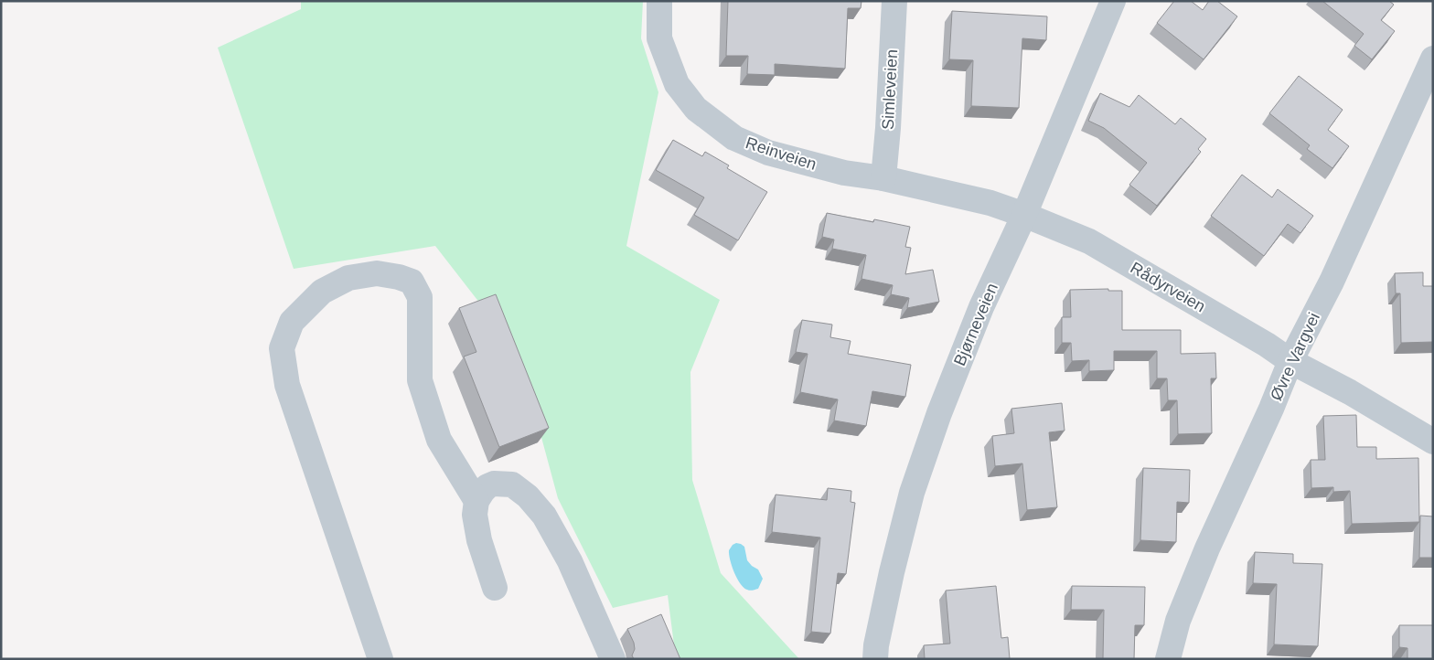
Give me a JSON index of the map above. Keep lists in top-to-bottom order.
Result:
{
  "streets": {
    "street": [
      "Simleveien",
      "Reinveien",
      "Rådyrveien",
      "Bjørneveien",
      "Øvre Vargvei"
    ]
  },
  "crossings": [
    ["Simleveien", "Reinveien"],
    ["Simleveien", "Rådyrveien"],
    ["Reinveien", "Rådyrveien"],
    ["Rådyrveien", "Bjørneveien"],
    ["Rådyrveien", "Øvre Vargvei"]
  ]
}
